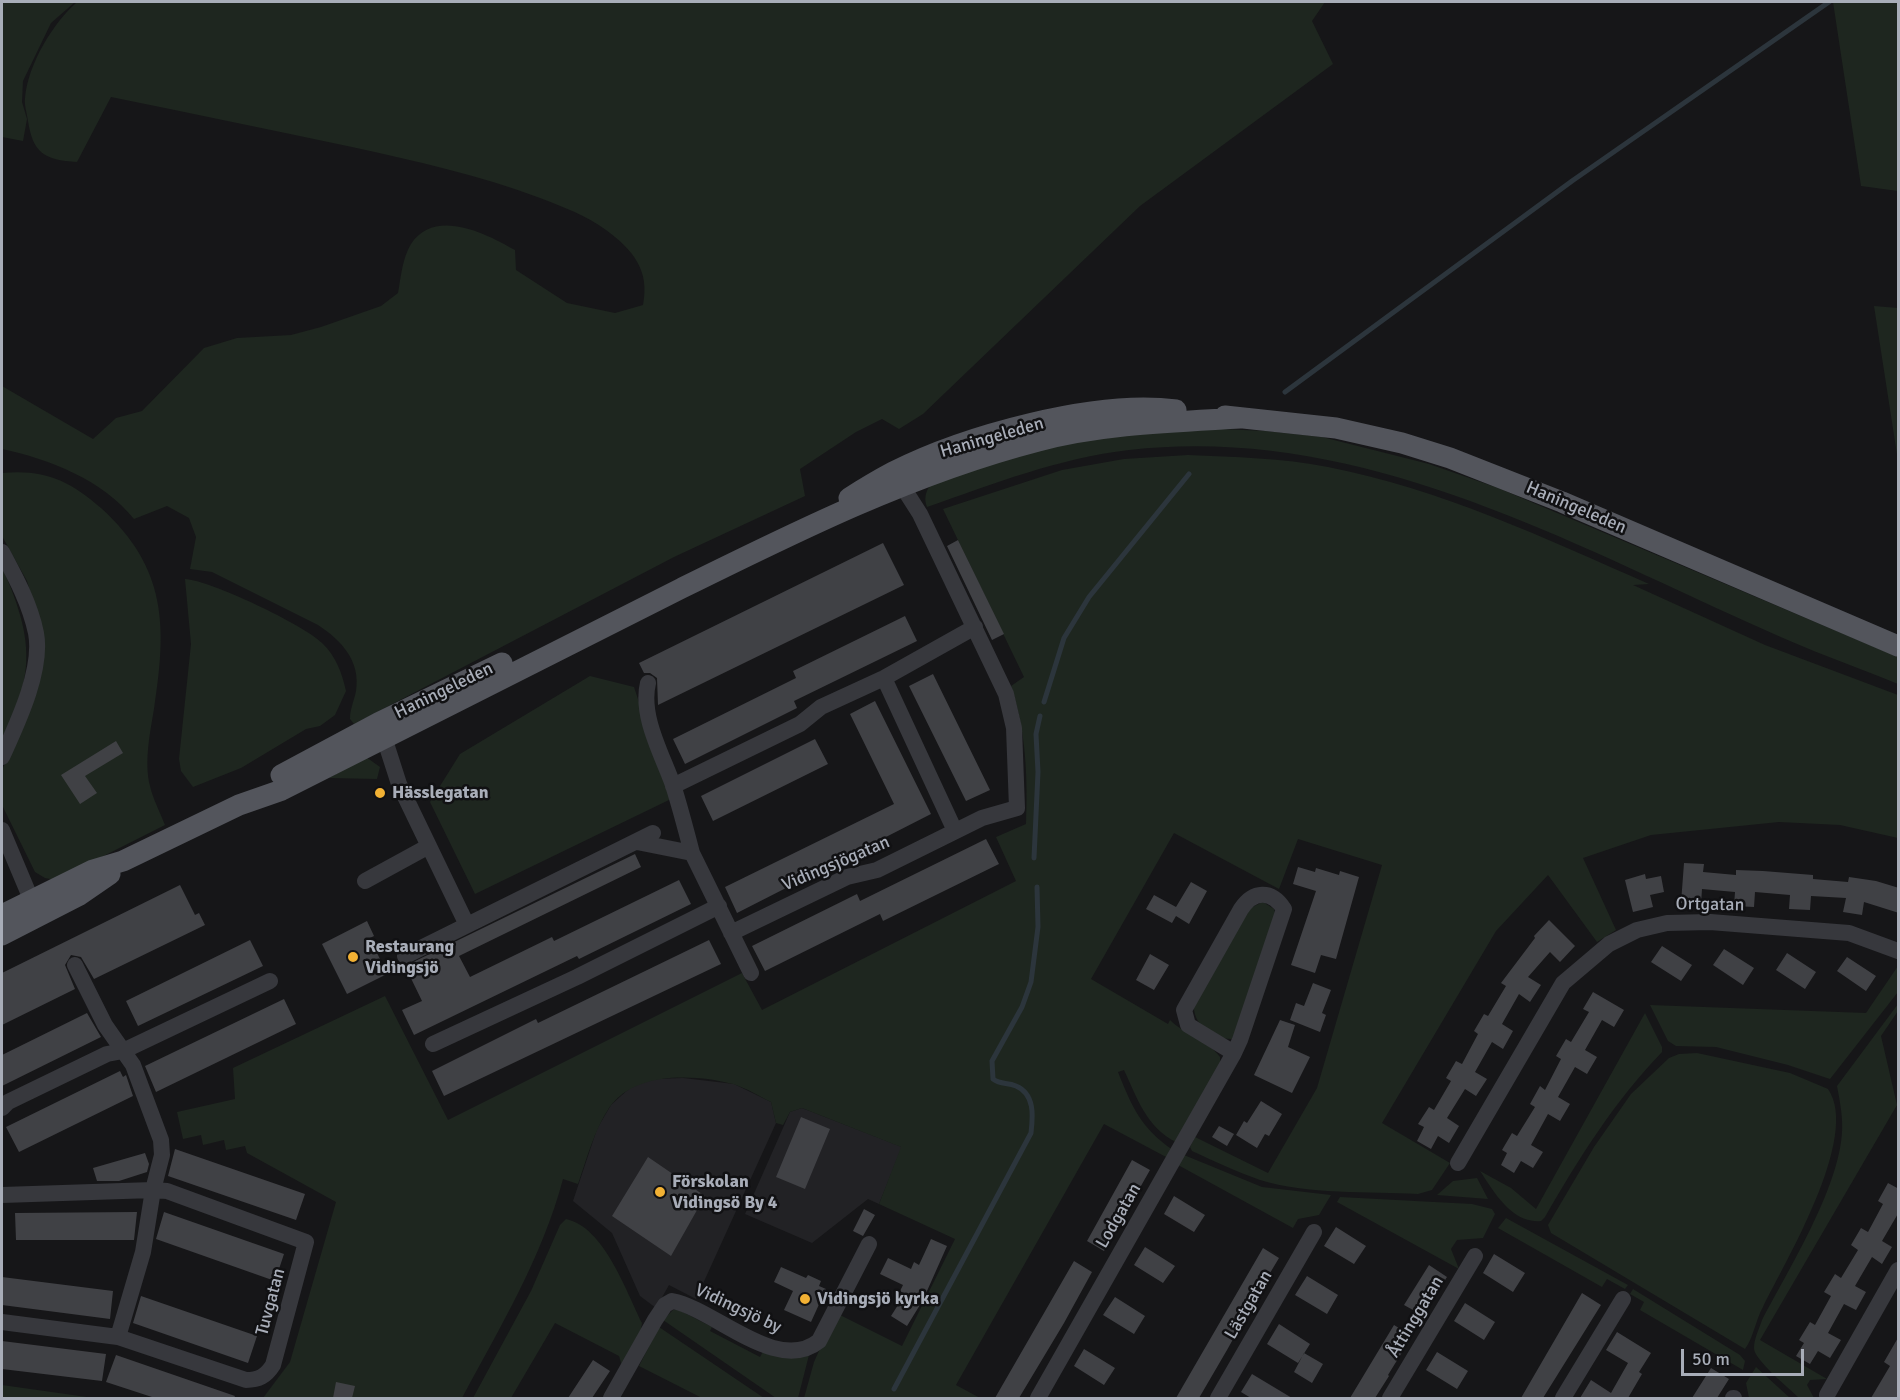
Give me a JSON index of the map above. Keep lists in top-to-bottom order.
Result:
{
  "streets": {
    "main road": ["Haningeleden"],
    "street": [
      "Vidingsjögatan",
      "Ortgatan",
      "Lodgatan",
      "Tuvgatan",
      "Lästgatan",
      "Vidingsjö by",
      "Åttinggatan"
    ]
  },
  "crossings": [
    ["Haningeleden", "Vidingsjögatan"]
  ],
  "places": [
    "Hässlegatan",
    "Restaurang Vidingsjö",
    "Förskolan Vidingsö By 4",
    "Vidingsjö kyrka"
  ],
  "scale_bar": "50 m"
}
